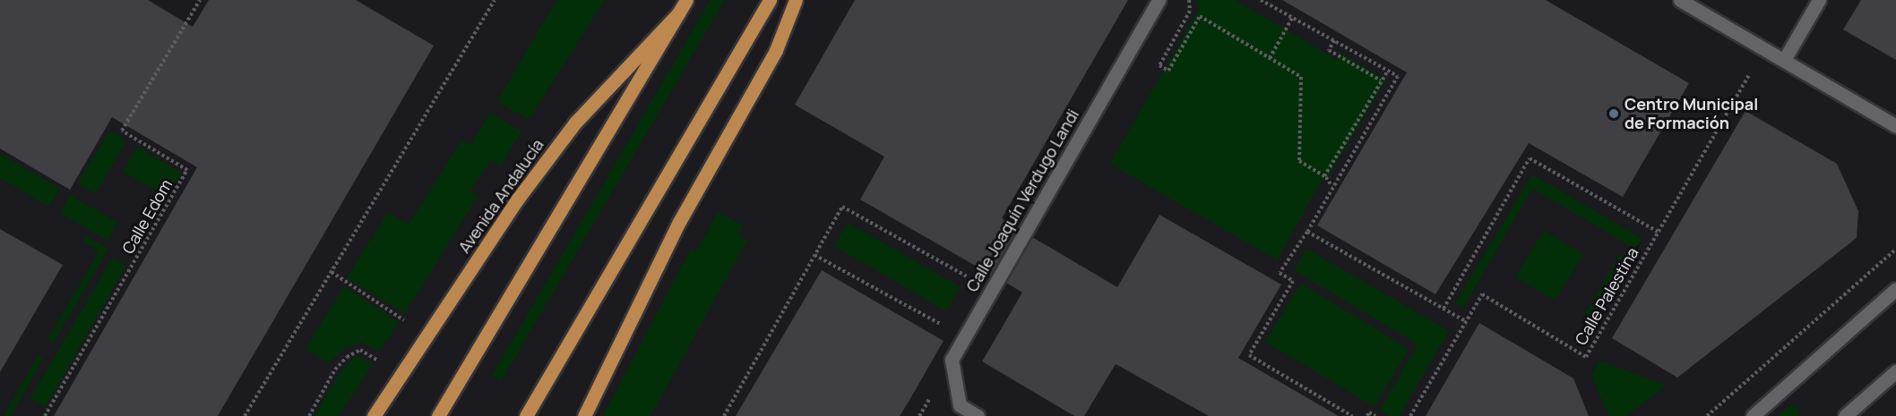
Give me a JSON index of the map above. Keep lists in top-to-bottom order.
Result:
{
  "streets": {
    "main road": ["Avenida Andalucía"],
    "street": ["Calle Joaquín Verdugo Landi"],
    "path": ["Calle Edom", "Calle Palestina"]
  },
  "places": ["Centro Municipal de Formación"]
}
